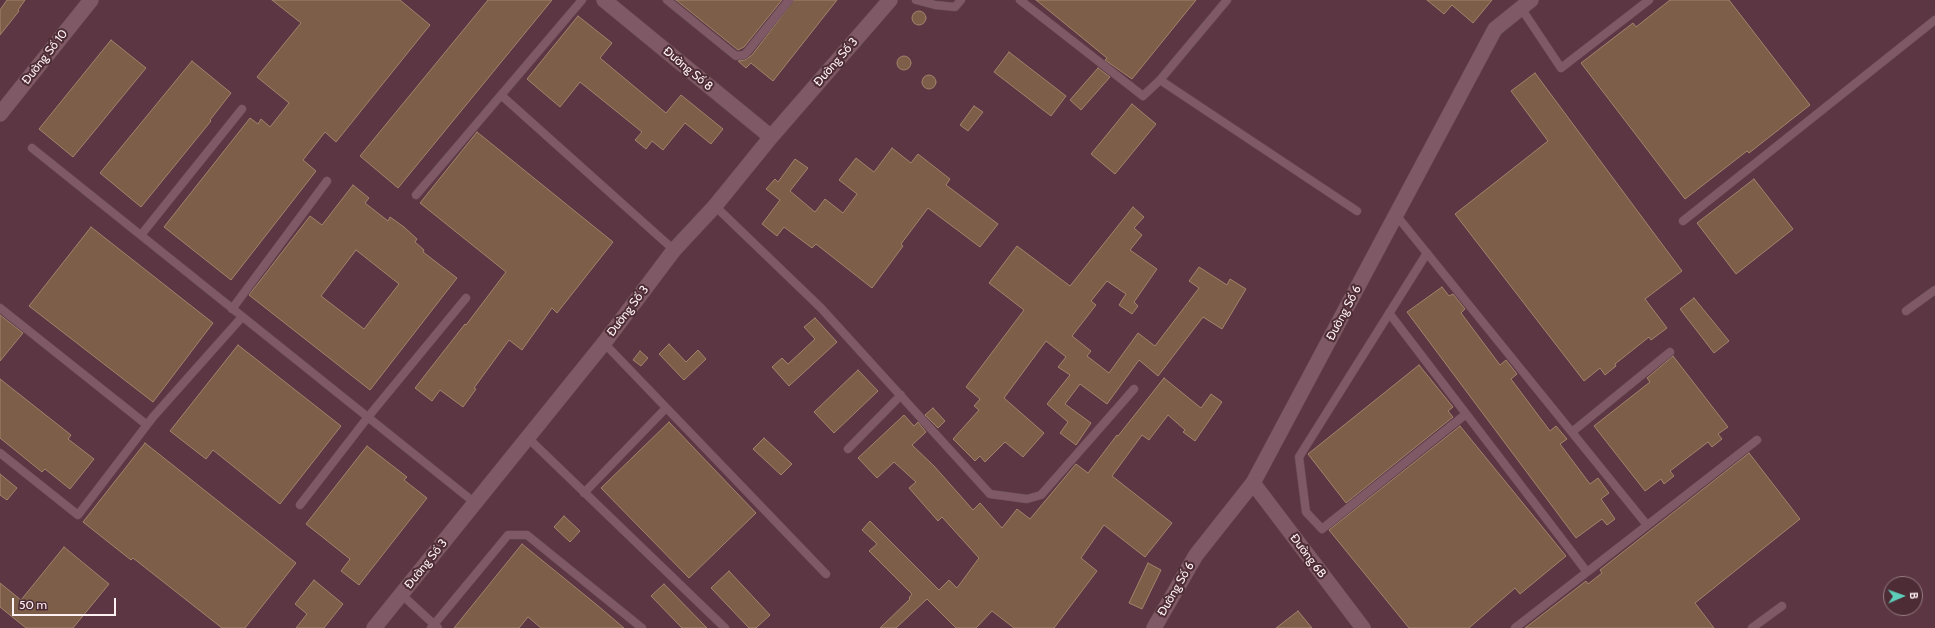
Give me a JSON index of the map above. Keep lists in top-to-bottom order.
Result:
{
  "streets": {
    "street": [
      "Đường Số 10",
      "Đường Số 3",
      "Đường Số 8",
      "Đường Số 6",
      "Đường 6B"
    ]
  },
  "crossings": [
    ["Đường Số 3", "Đường Số 8"],
    ["Đường Số 6", "Đường 6B"]
  ],
  "scale_bar": "50 m",
  "north": "right"
}
